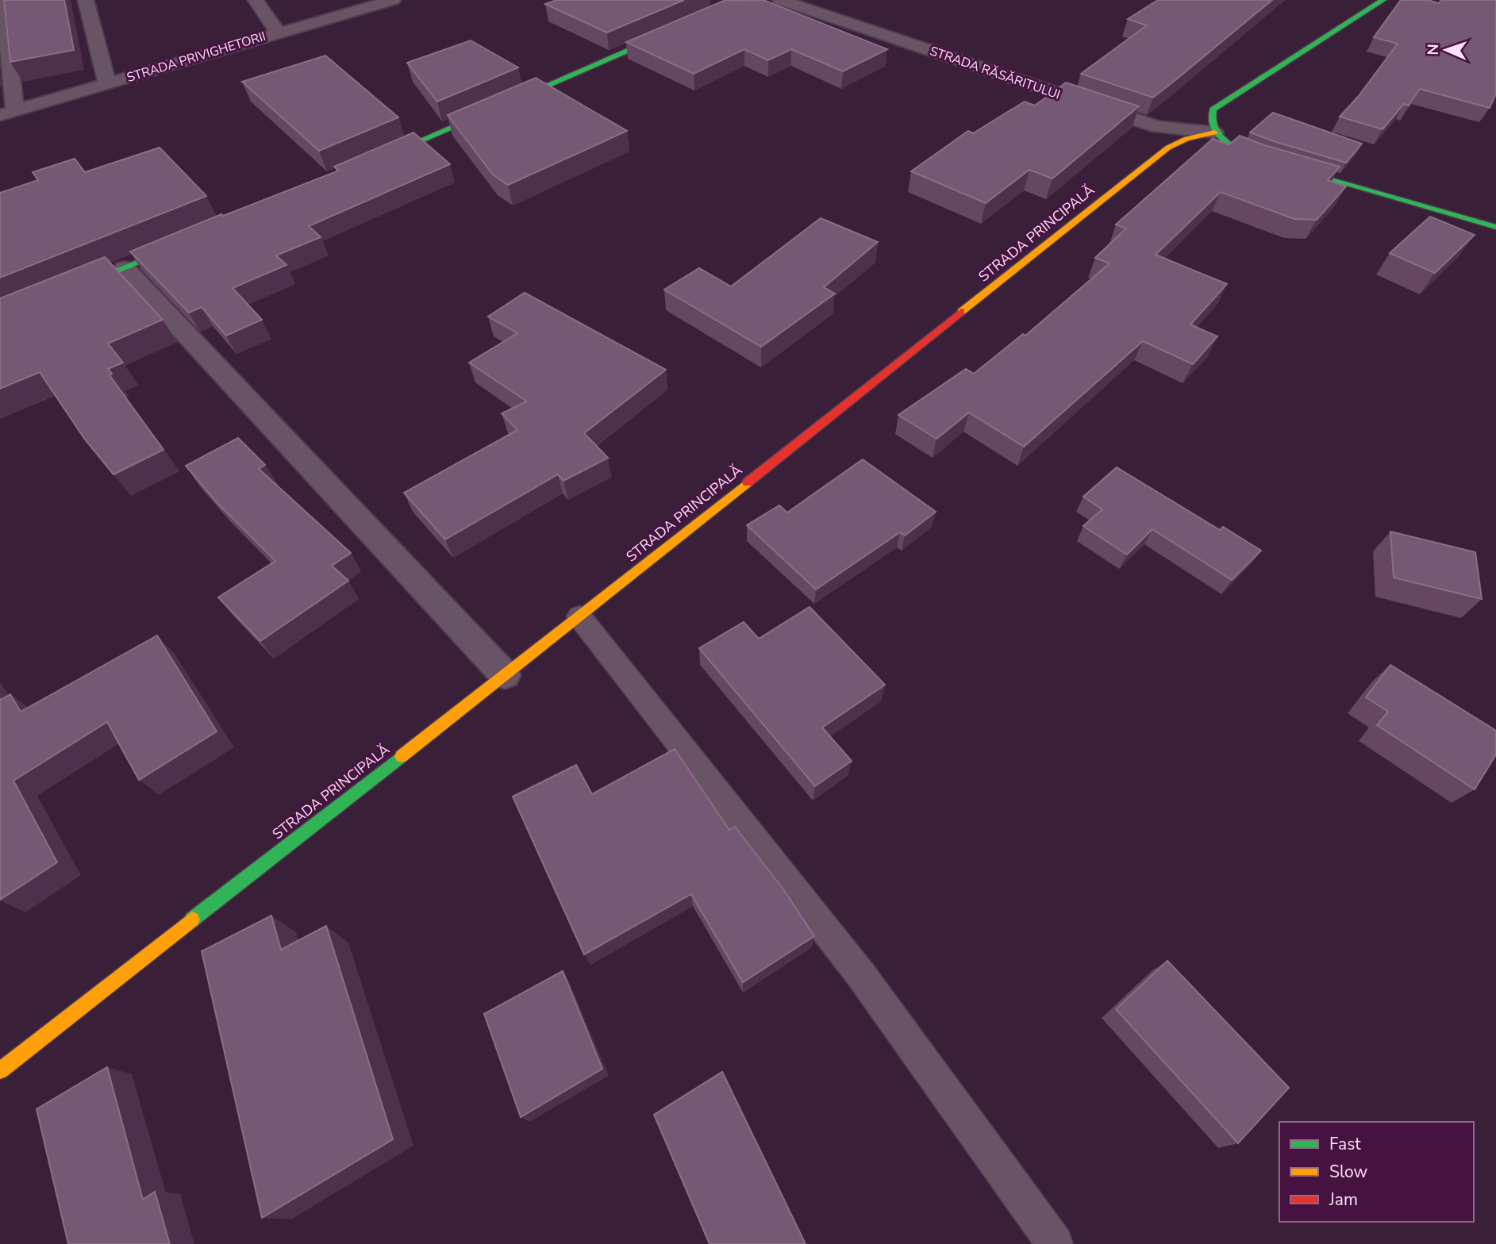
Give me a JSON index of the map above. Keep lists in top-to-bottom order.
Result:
{
  "streets": {
    "street": ["STRADA PRIVIGHETORII", "STRADA RĂSĂRITULUI", "STRADA PRINCIPALĂ"]
  },
  "crossings": [
    ["STRADA RĂSĂRITULUI", "STRADA PRINCIPALĂ"]
  ],
  "legend": ["Fast", "Slow", "Jam"],
  "north": "left"
}
